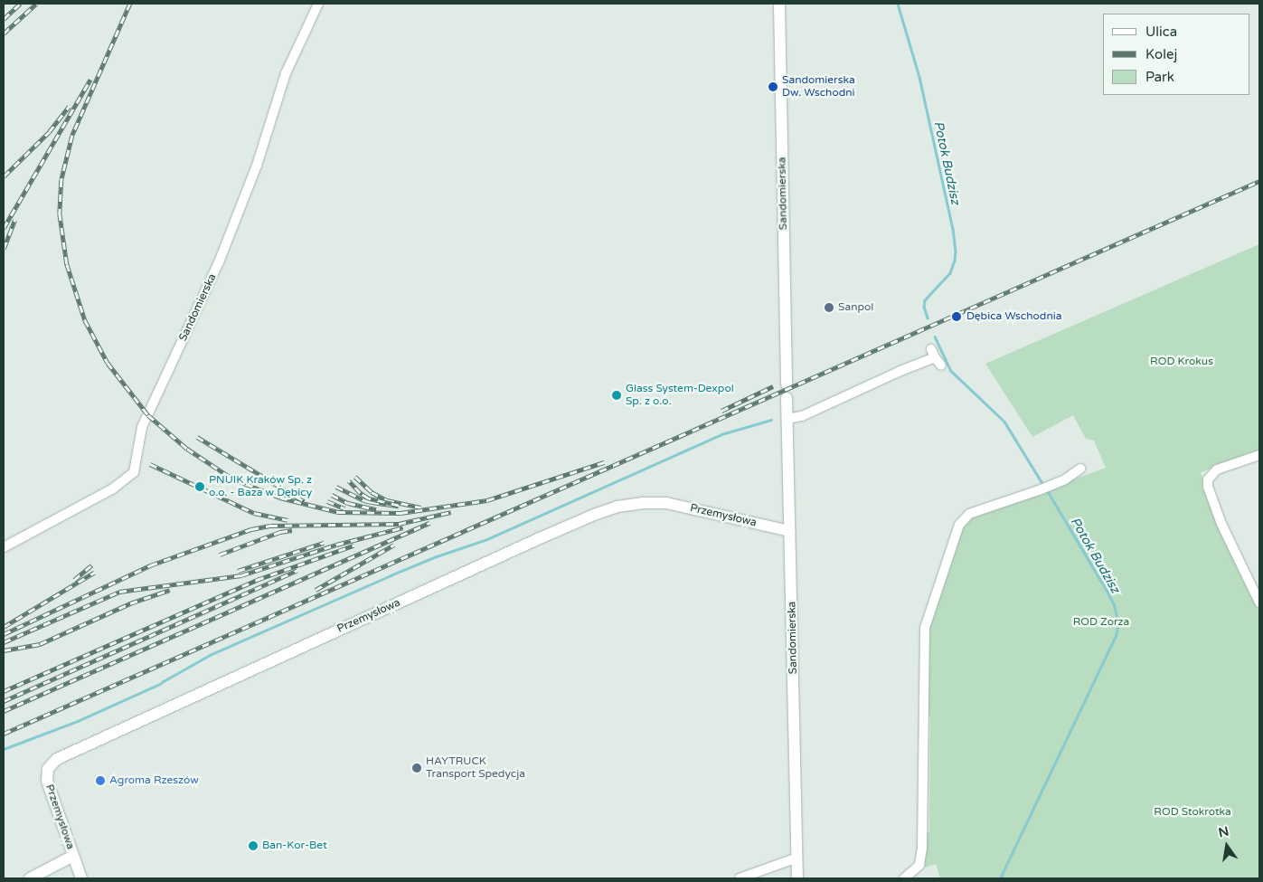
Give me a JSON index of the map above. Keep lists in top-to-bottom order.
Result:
{
  "streets": {
    "street": ["Sandomierska", "Przemysłowa"]
  },
  "crossings": [
    ["Sandomierska", "Przemysłowa"]
  ],
  "water": ["Potok Budzisz"],
  "parks": ["ROD Krokus", "ROD Zorza", "ROD Stokrotka"],
  "places": [
    "Sandomierska Dw. Wschodni",
    "Sanpol",
    "Dębica Wschodnia",
    "Glass System-Dexpol Sp. z o.o.",
    "PNUIK Kraków Sp. z o.o. - Baza w Dębicy",
    "HAYTRUCK Transport Spedycja",
    "Agroma Rzeszów",
    "Ban-Kor-Bet"
  ],
  "legend": ["Ulica", "Kolej", "Park"],
  "north": "top"
}
